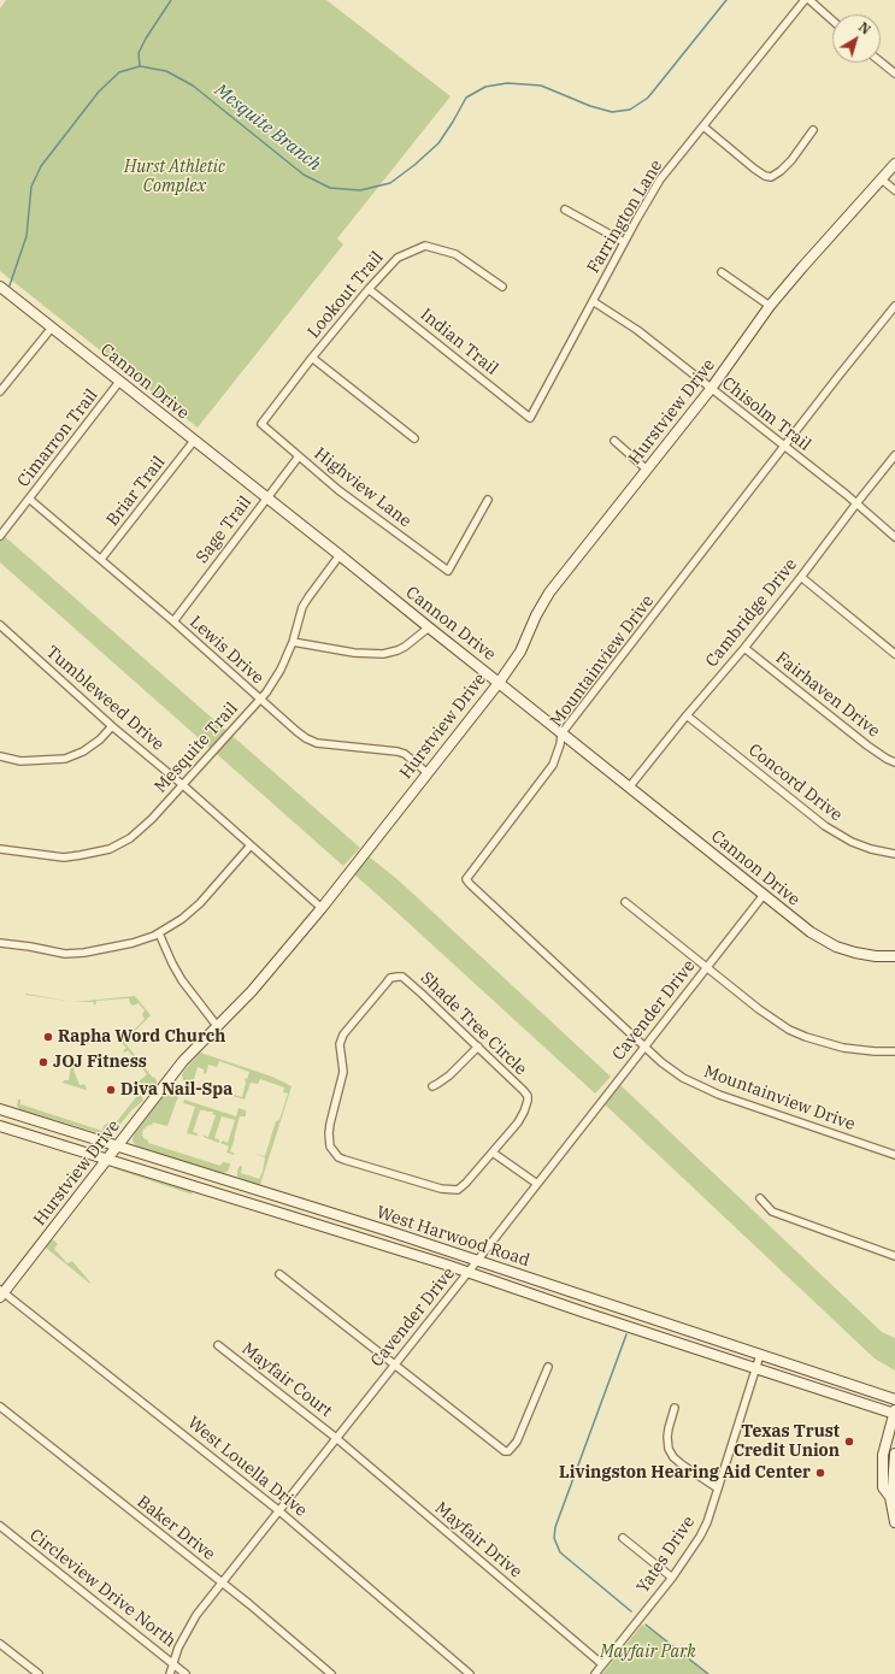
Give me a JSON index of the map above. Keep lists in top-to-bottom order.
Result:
{
  "streets": {
    "street": [
      "Farrington Lane",
      "Lookout Trail",
      "Indian Trail",
      "Cannon Drive",
      "Hurstview Drive",
      "Chisolm Trail",
      "Cimarron Trail",
      "Highview Lane",
      "Briar Trail",
      "Sage Trail",
      "Cambridge Drive",
      "Lewis Drive",
      "Mountainview Drive",
      "Fairhaven Drive",
      "Tumbleweed Drive",
      "Mesquite Trail",
      "Concord Drive",
      "Cavender Drive",
      "Shade Tree Circle",
      "West Harwood Road",
      "Mayfair Court",
      "West Louella Drive",
      "Baker Drive",
      "Mayfair Drive",
      "Yates Drive",
      "Circleview Drive North"
    ]
  },
  "crossings": [
    ["Farrington Lane", "Indian Trail"],
    ["Farrington Lane", "Chisolm Trail"],
    ["Lookout Trail", "Indian Trail"],
    ["Lookout Trail", "Highview Lane"],
    ["Cannon Drive", "Hurstview Drive"],
    ["Cannon Drive", "Cimarron Trail"],
    ["Cannon Drive", "Briar Trail"],
    ["Cannon Drive", "Sage Trail"],
    ["Cannon Drive", "Cambridge Drive"],
    ["Cannon Drive", "Mountainview Drive"],
    ["Cannon Drive", "Mesquite Trail"],
    ["Cannon Drive", "Cavender Drive"],
    ["Hurstview Drive", "Chisolm Trail"],
    ["Hurstview Drive", "Lewis Drive"],
    ["Hurstview Drive", "Tumbleweed Drive"],
    ["Hurstview Drive", "West Harwood Road"],
    ["Hurstview Drive", "West Louella Drive"],
    ["Chisolm Trail", "Cambridge Drive"],
    ["Chisolm Trail", "Mountainview Drive"],
    ["Cimarron Trail", "Lewis Drive"],
    ["Highview Lane", "Sage Trail"],
    ["Briar Trail", "Lewis Drive"],
    ["Sage Trail", "Lewis Drive"],
    ["Cambridge Drive", "Fairhaven Drive"],
    ["Cambridge Drive", "Concord Drive"],
    ["Lewis Drive", "Mesquite Trail"],
    ["Mountainview Drive", "Cavender Drive"],
    ["Tumbleweed Drive", "Mesquite Trail"],
    ["Cavender Drive", "West Harwood Road"],
    ["Cavender Drive", "Mayfair Court"],
    ["Cavender Drive", "West Louella Drive"],
    ["Cavender Drive", "Baker Drive"],
    ["Cavender Drive", "Mayfair Drive"],
    ["Cavender Drive", "Circleview Drive North"],
    ["West Harwood Road", "Yates Drive"],
    ["Mayfair Court", "Mayfair Drive"],
    ["Mayfair Drive", "Yates Drive"]
  ],
  "water": ["Mesquite Branch"],
  "parks": ["Hurst Athletic Complex", "Mayfair Park"],
  "places": [
    "Rapha Word Church",
    "JOJ Fitness",
    "Diva Nail-Spa",
    "Texas Trust Credit Union",
    "Livingston Hearing Aid Center"
  ],
  "north": "top right"
}
